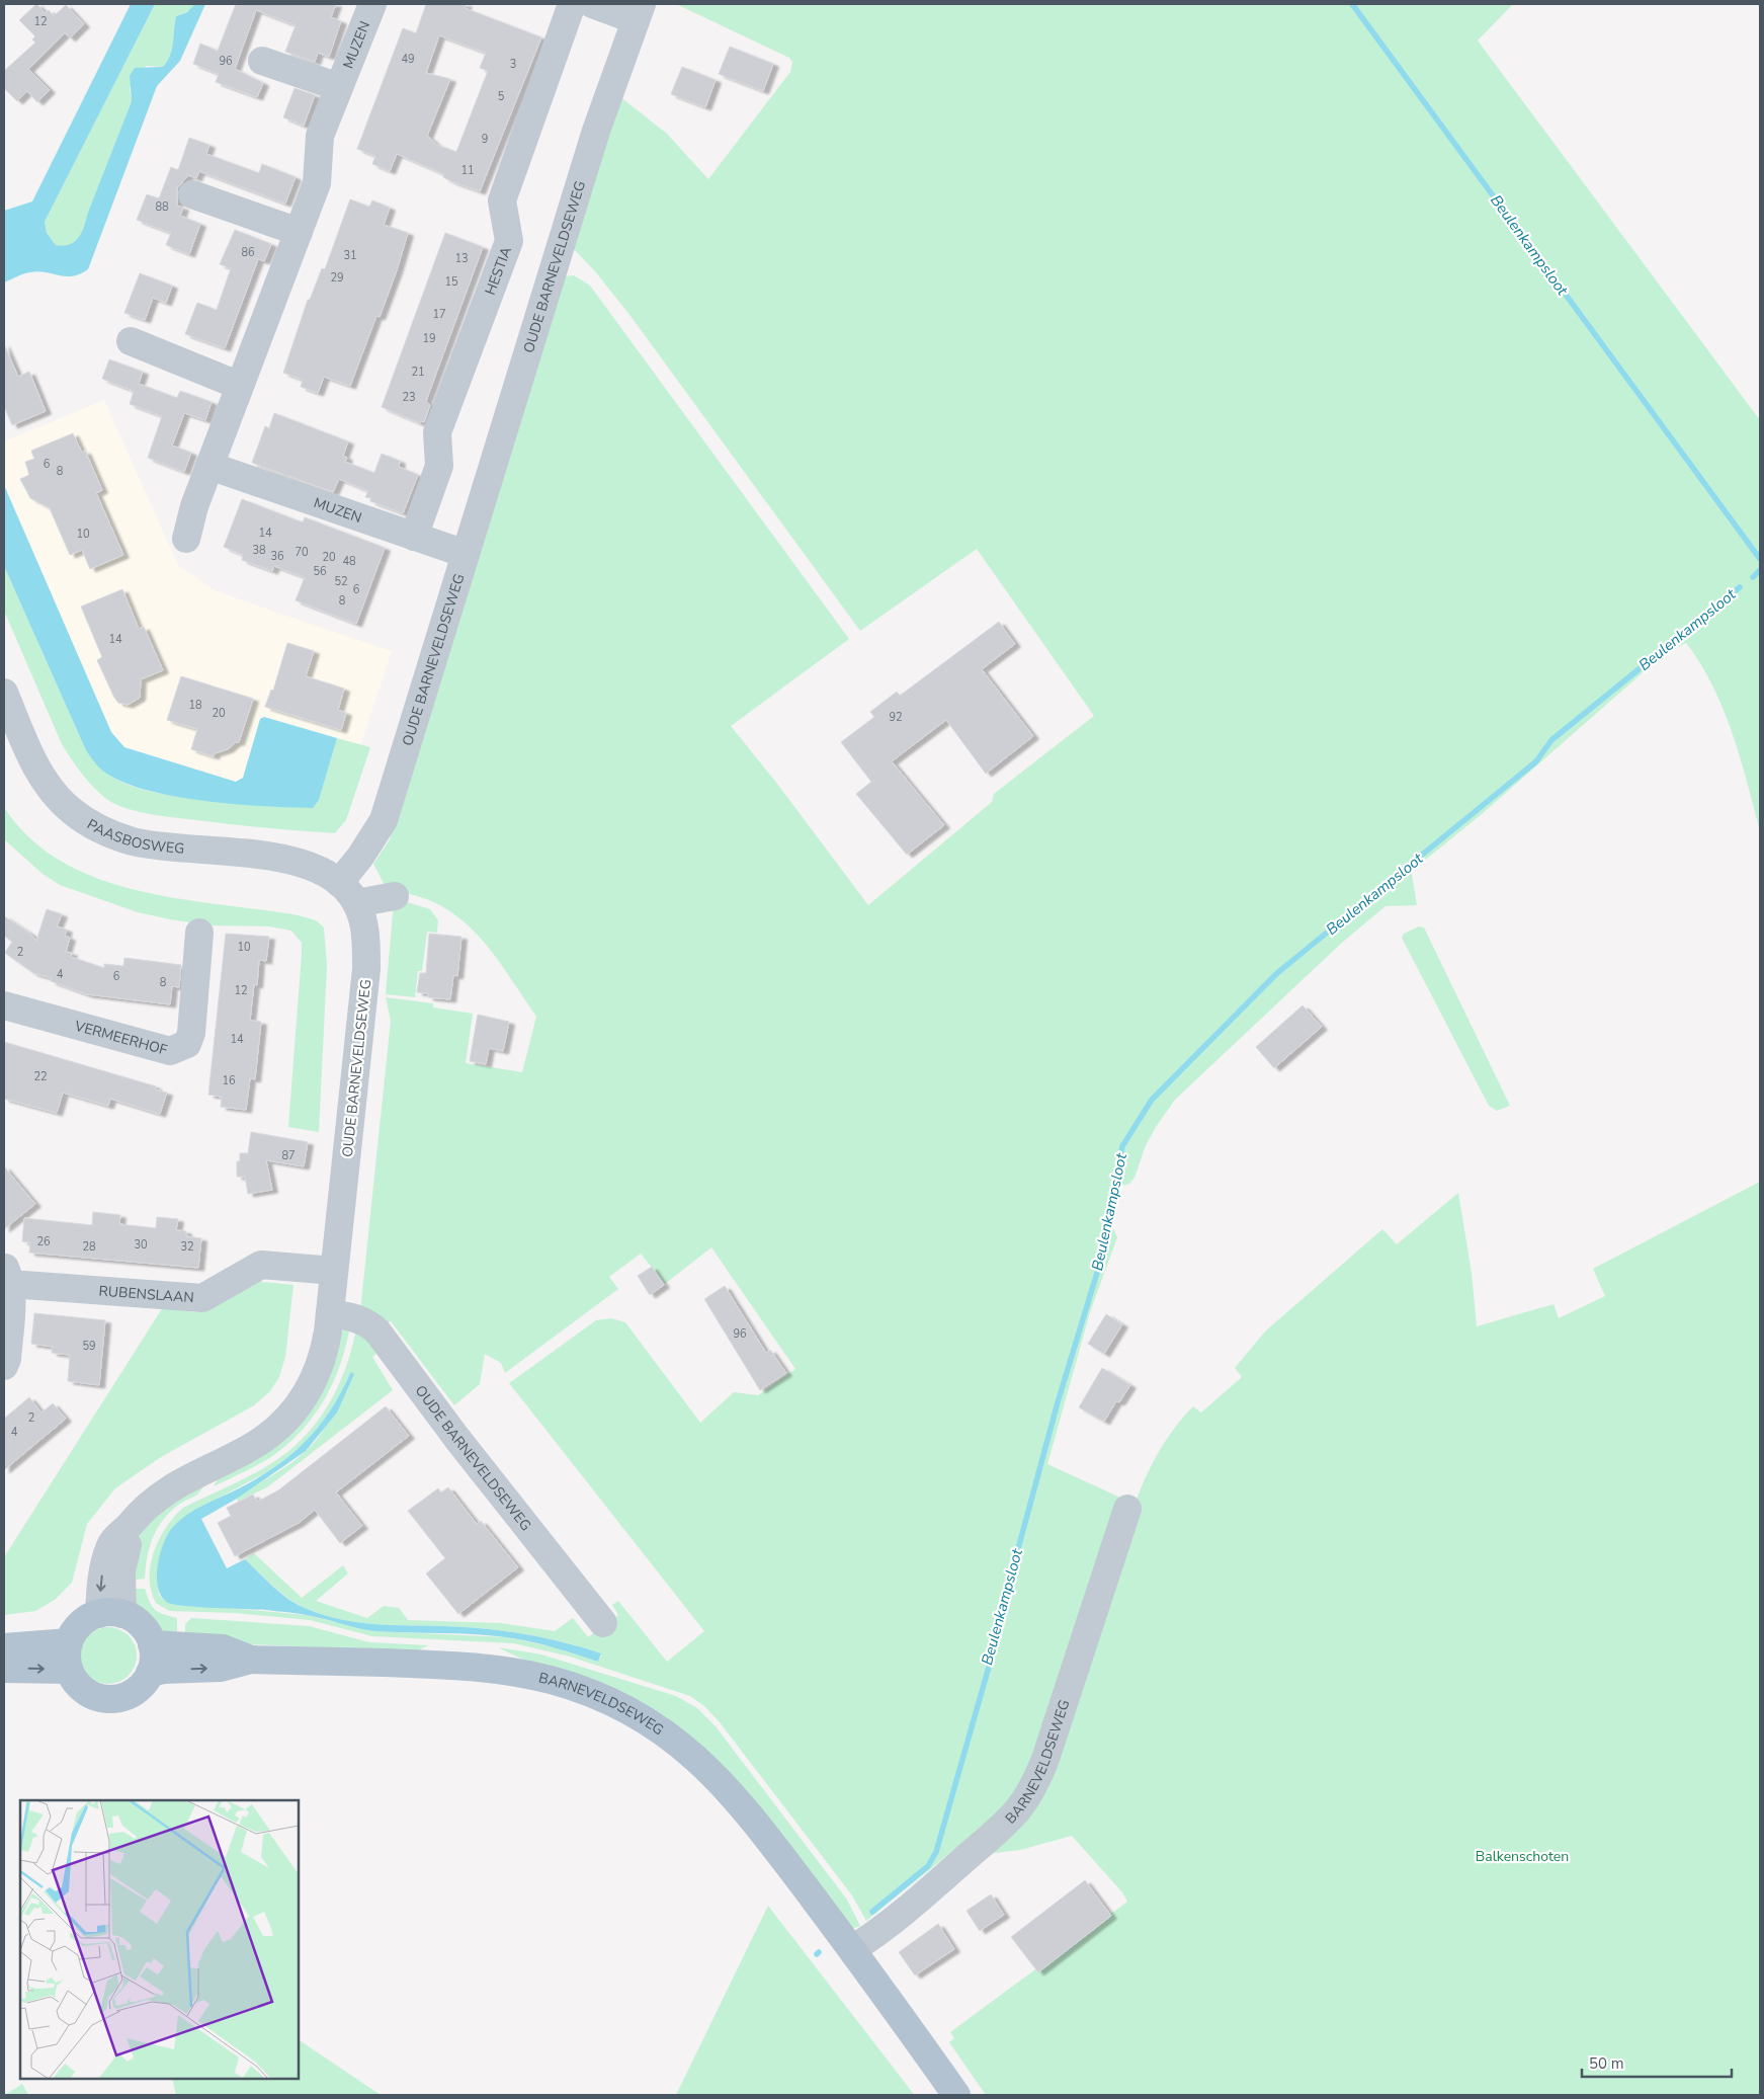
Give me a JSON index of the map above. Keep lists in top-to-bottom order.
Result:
{
  "streets": {
    "main road": ["BARNEVELDSEWEG"],
    "street": [
      "MUZEN",
      "OUDE BARNEVELDSEWEG",
      "HESTIA",
      "PAASBOSWEG",
      "VERMEERHOF",
      "RUBENSLAAN"
    ]
  },
  "crossings": [
    ["MUZEN", "OUDE BARNEVELDSEWEG"],
    ["MUZEN", "HESTIA"],
    ["OUDE BARNEVELDSEWEG", "PAASBOSWEG"],
    ["OUDE BARNEVELDSEWEG", "RUBENSLAAN"],
    ["OUDE BARNEVELDSEWEG", "BARNEVELDSEWEG"]
  ],
  "water": ["Beulenkampsloot"],
  "parks": ["Balkenschoten"],
  "house_numbers": [
    "12",
    "49",
    "96",
    "3",
    "5",
    "9",
    "11",
    "88",
    "86",
    "31",
    "13",
    "29",
    "15",
    "17",
    "19",
    "21",
    "23",
    "6",
    "8",
    "14",
    "10",
    "38",
    "70",
    "36",
    "20",
    "48",
    "56",
    "52",
    "6",
    "8",
    "14",
    "18",
    "20",
    "92",
    "10",
    "2",
    "4",
    "6",
    "8",
    "12",
    "14",
    "22",
    "16",
    "87",
    "26",
    "30",
    "28",
    "32",
    "96",
    "59",
    "2",
    "4"
  ],
  "scale_bar": "50 m"
}
